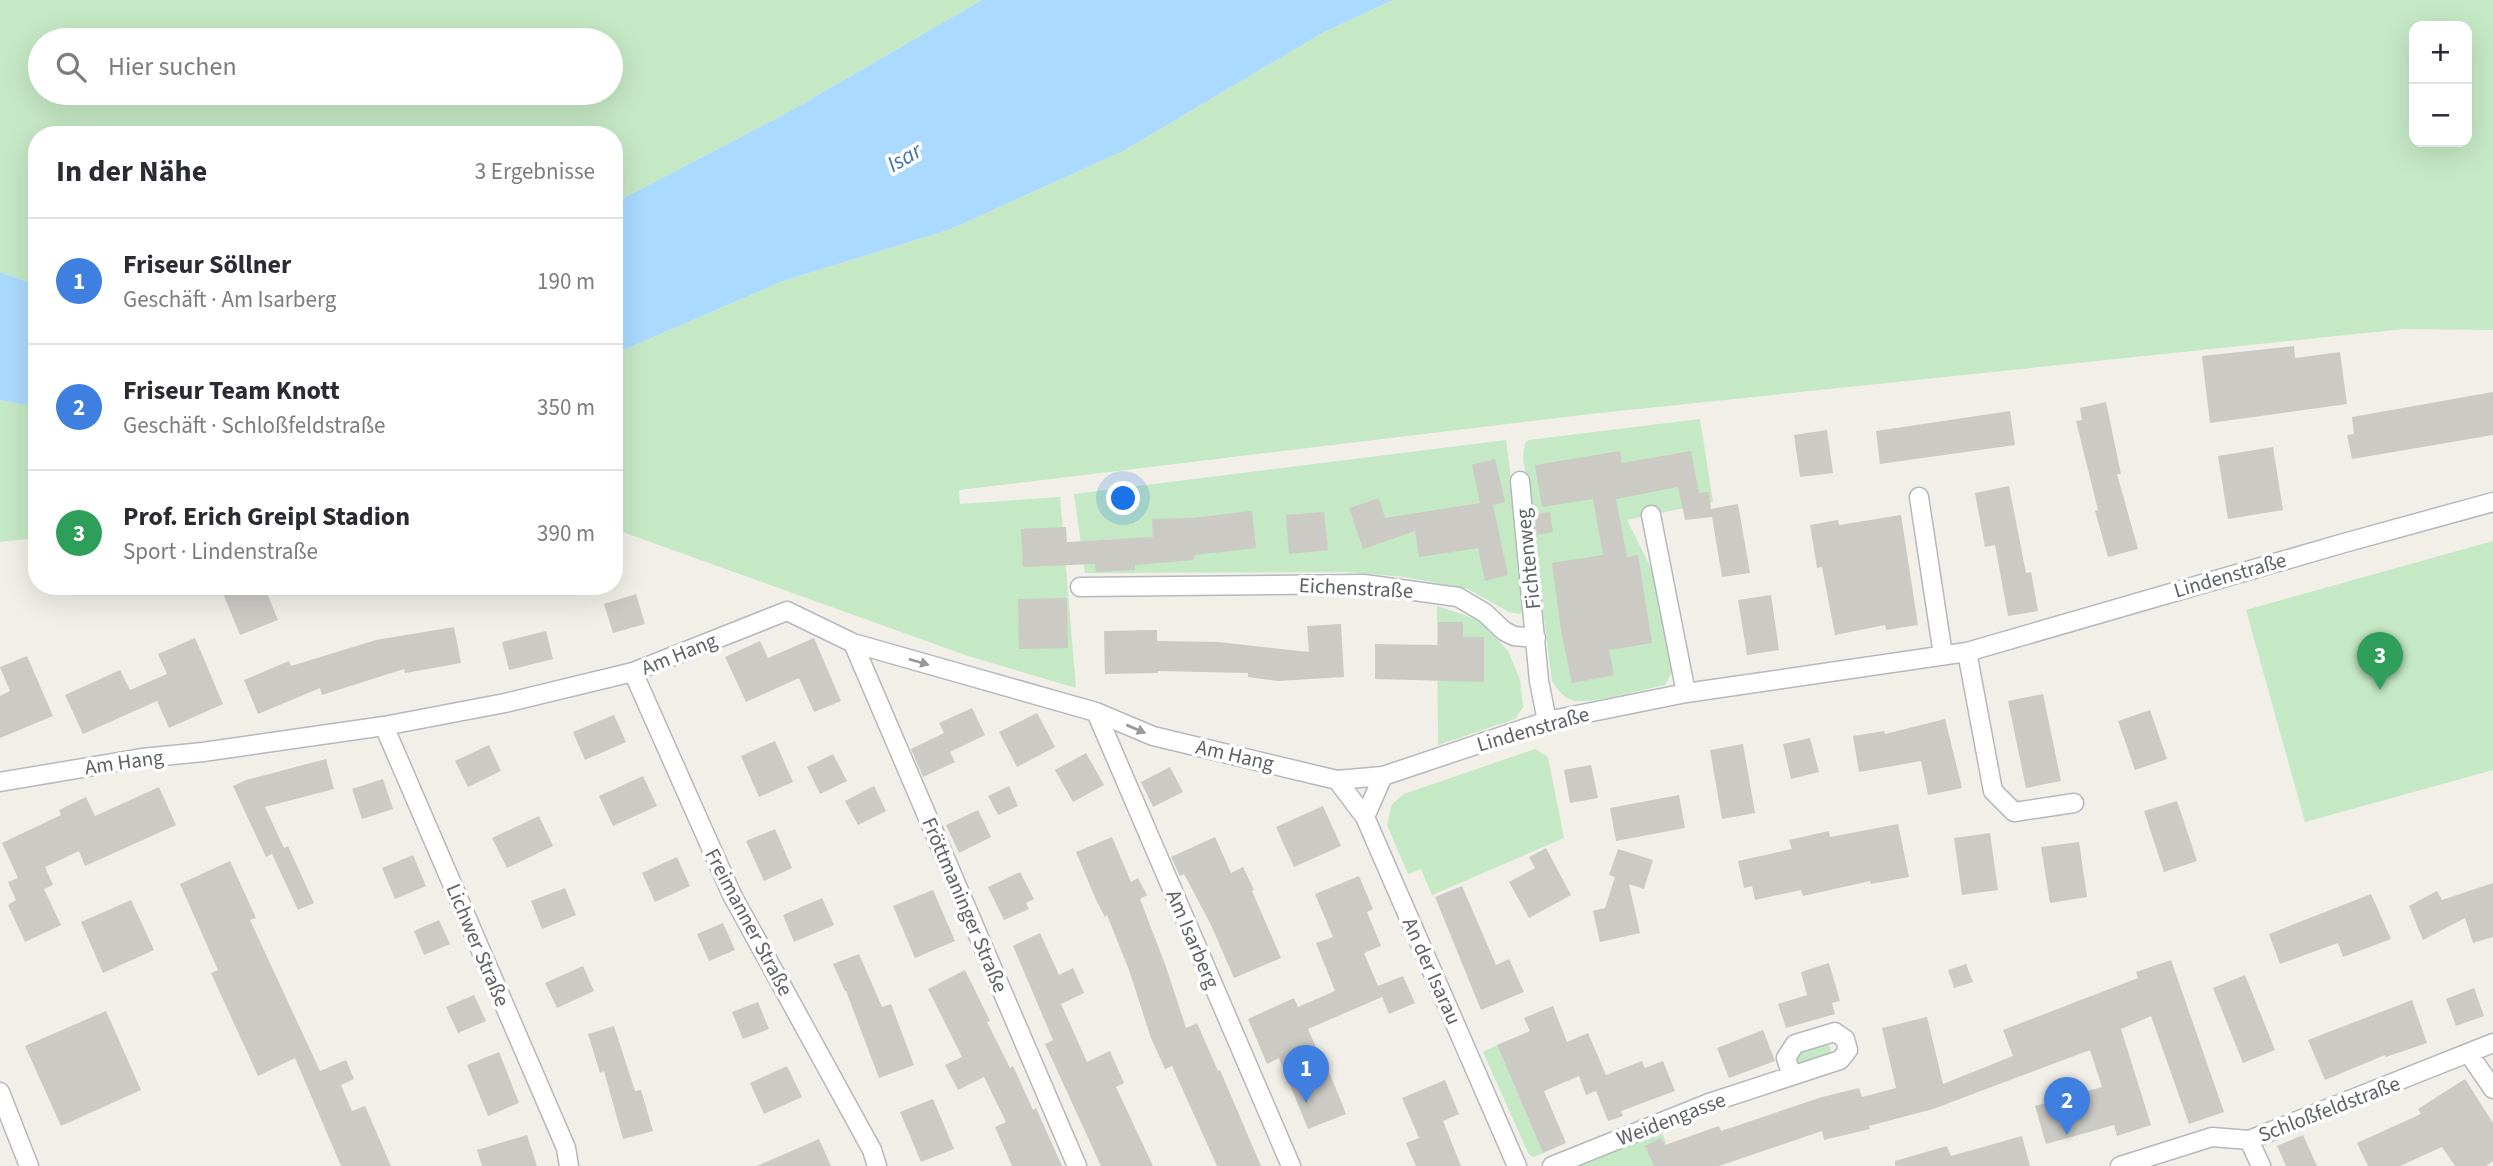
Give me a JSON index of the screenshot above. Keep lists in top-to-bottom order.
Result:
{
  "streets": {
    "street": [
      "Fichtenweg",
      "Lindenstraße",
      "Eichenstraße",
      "Am Hang",
      "Fröttmaninger Straße",
      "Freimanner Straße",
      "Am Isarberg",
      "Lichwer Straße",
      "An der Isarau",
      "Schloßfeldstraße",
      "Weidengasse"
    ]
  },
  "crossings": [
    ["Fichtenweg", "Eichenstraße"],
    ["Lindenstraße", "Am Hang"],
    ["Am Hang", "Fröttmaninger Straße"],
    ["Am Hang", "Freimanner Straße"],
    ["Am Hang", "Am Isarberg"],
    ["Am Hang", "Lichwer Straße"]
  ],
  "one_way": ["Am Hang"],
  "water": ["Isar"],
  "page": {
    "map_buttons": ["+", "−"],
    "search": "Hier suchen",
    "heading": ["In der Nähe", "3 Ergebnisse"],
    "list": [
      {
        "mark": "1",
        "name": "Friseur Söllner",
        "note": "Geschäft · Am Isarberg",
        "value": "190 m"
      },
      {
        "mark": "2",
        "name": "Friseur Team Knott",
        "note": "Geschäft · Schloßfeldstraße",
        "value": "350 m"
      },
      {
        "mark": "3",
        "name": "Prof. Erich Greipl Stadion",
        "note": "Sport · Lindenstraße",
        "value": "390 m"
      }
    ],
    "pins": ["3", "1", "2"]
  }
}
